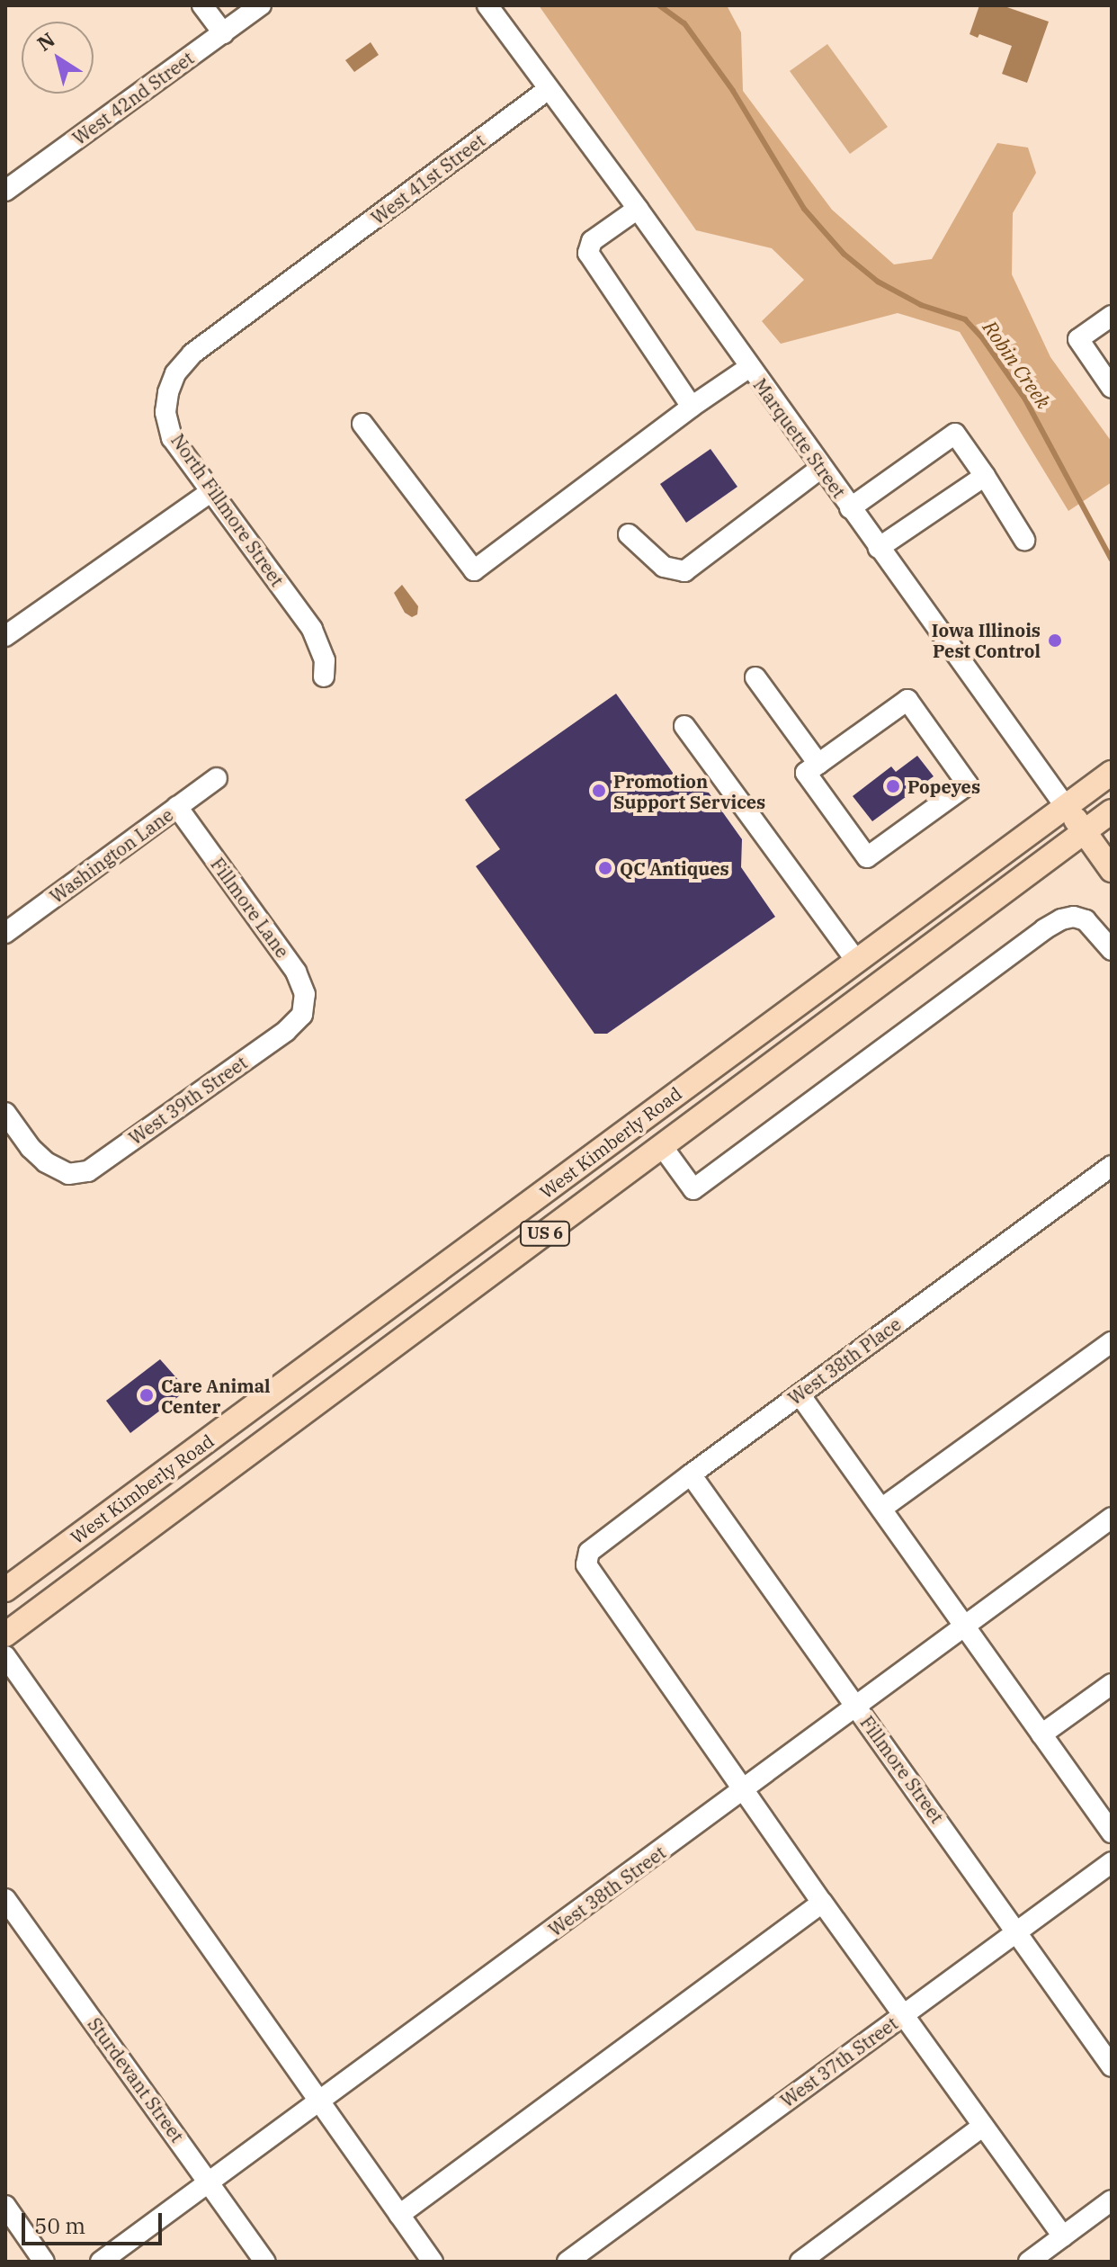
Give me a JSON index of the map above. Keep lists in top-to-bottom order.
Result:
{
  "streets": {
    "main road": ["Marquette Street", "West Kimberly Road", "US 6"],
    "street": [
      "West 42nd Street",
      "West 41st Street",
      "North Fillmore Street",
      "Washington Lane",
      "Fillmore Lane",
      "West 39th Street",
      "West 38th Place",
      "Fillmore Street",
      "West 38th Street",
      "West 37th Street",
      "Sturdevant Street"
    ]
  },
  "crossings": [
    ["West 41st Street", "Marquette Street"],
    ["West 41st Street", "North Fillmore Street"],
    ["Marquette Street", "West Kimberly Road"],
    ["Washington Lane", "Fillmore Lane"],
    ["Fillmore Lane", "West 39th Street"],
    ["West 38th Place", "Fillmore Street"],
    ["West 38th Place", "West 38th Street"],
    ["Fillmore Street", "West 38th Street"],
    ["Fillmore Street", "West 37th Street"],
    ["West 38th Street", "Sturdevant Street"]
  ],
  "water": ["Robin Creek"],
  "places": [
    "Iowa Illinois Pest Control",
    "Popeyes",
    "Promotion Support Services",
    "QC Antiques",
    "Care Animal Center"
  ],
  "scale_bar": "50 m",
  "north": "top left"
}
